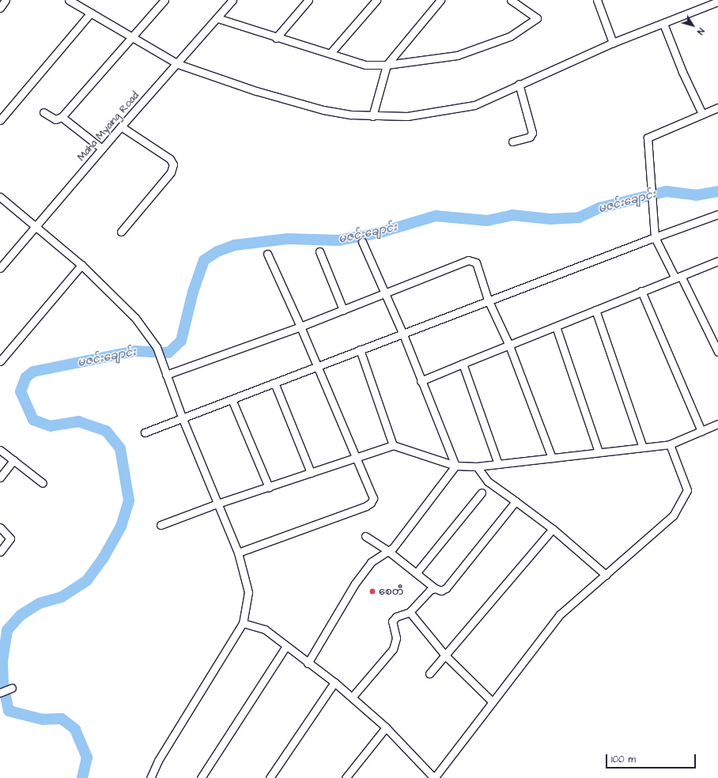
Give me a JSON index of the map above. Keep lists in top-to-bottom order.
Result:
{
  "streets": {
    "street": ["Maha Myaing Road"]
  },
  "water": ["မဇင်းချောင်း"],
  "places": ["စေတီ"],
  "scale_bar": "100 m",
  "north": "bottom right"
}
